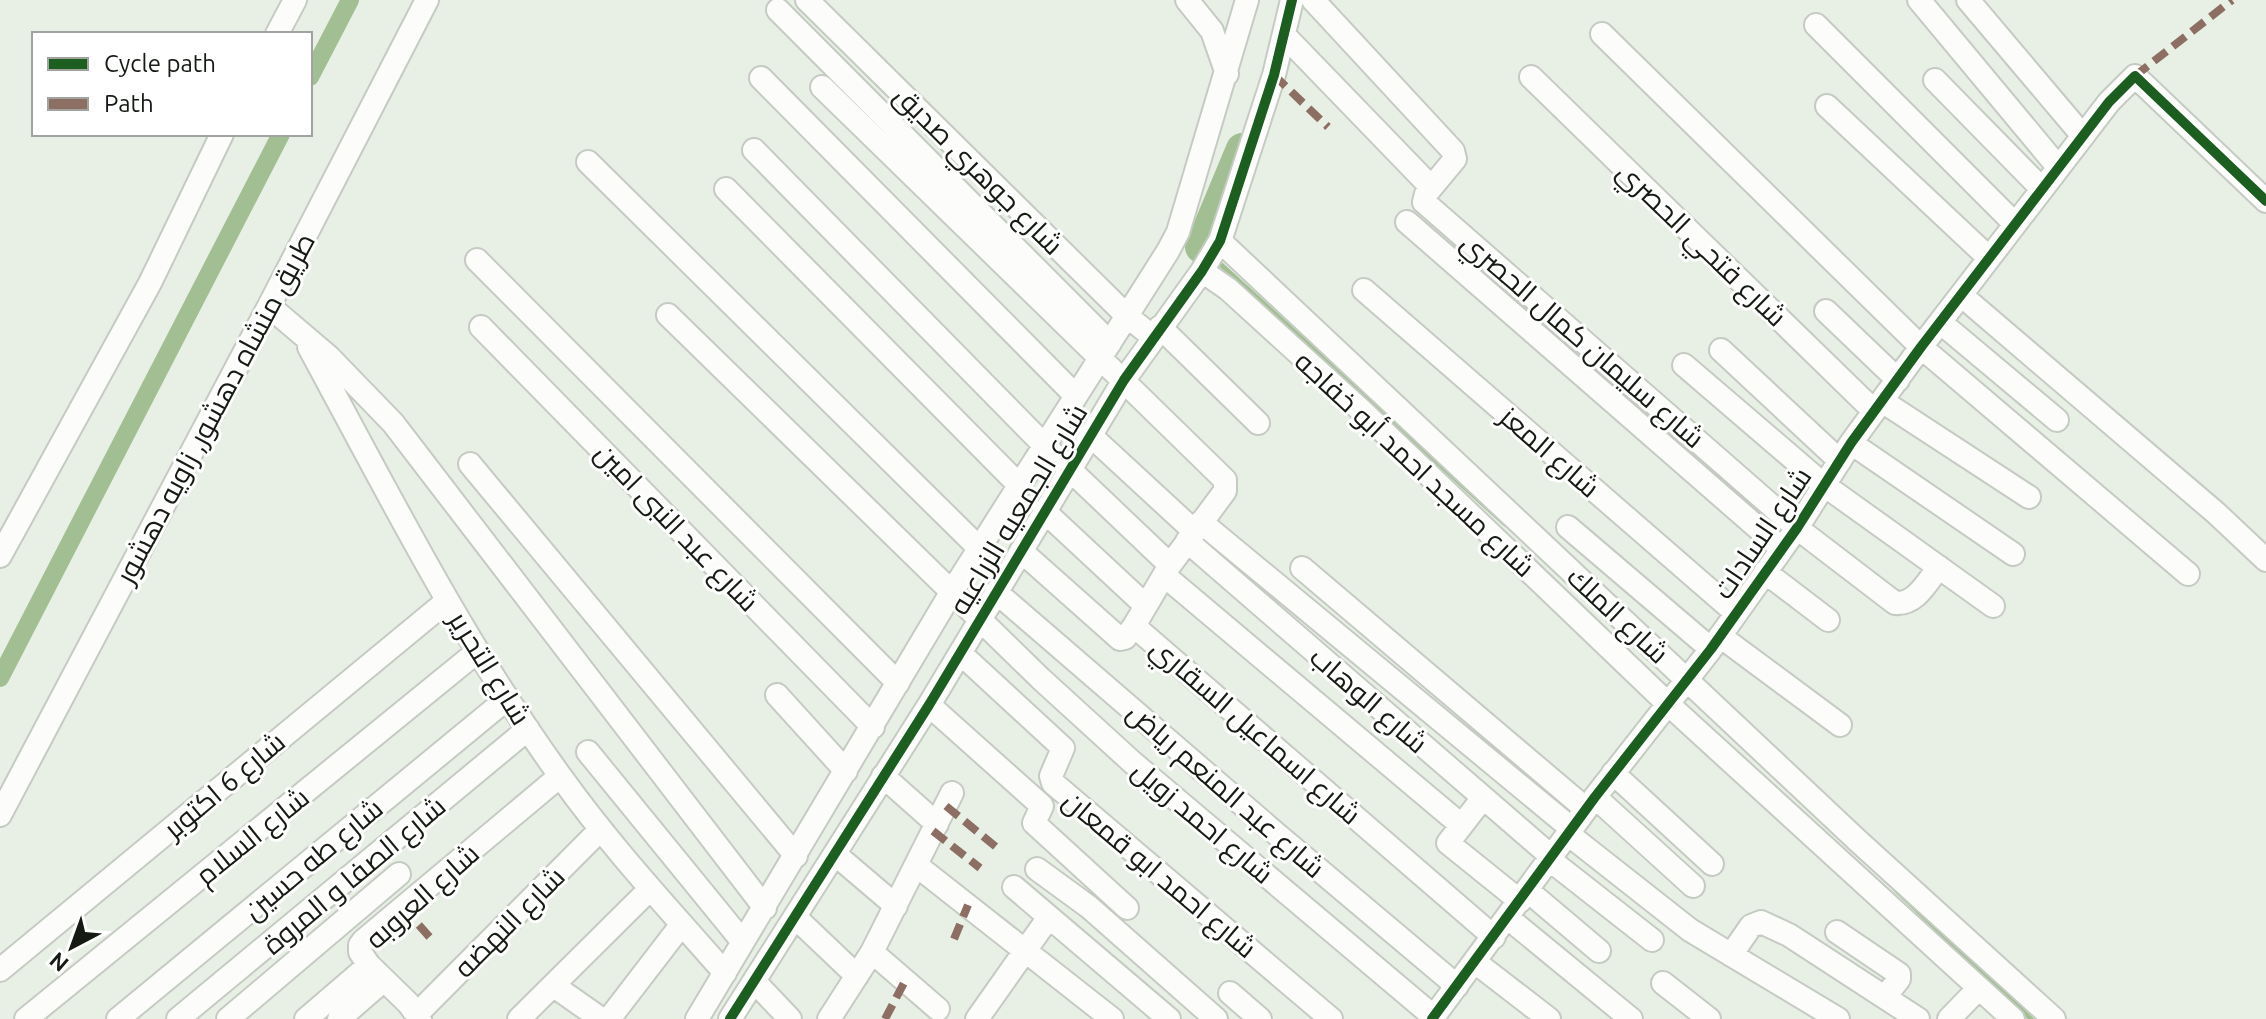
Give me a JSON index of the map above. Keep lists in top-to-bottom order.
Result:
{
  "streets": {
    "street": [
      "شارع جوهري صديق",
      "شارع فتحي الحصري",
      "شارع سليمان كمال الحصري",
      "طريق منشاه دهشور, زاويه دهشور",
      "شارع المعز",
      "شارع مسجد احمد أبو خفاجه",
      "شارع الجمعيه الزراعيه",
      "شارع عبد النبى امين",
      "شارع السادات",
      "شارع الملك",
      "شارع التحرير",
      "شارع الوهاب",
      "شارع اسماعيل السقاري",
      "شارع 6 اكتوبر",
      "شارع عبد المنعم رياض",
      "شارع احمد زويل",
      "شارع السلام",
      "شارع طه حسين",
      "شارع احمد ابو قمعان",
      "شارع الصفا و المروة",
      "شارع العروبه",
      "شارع النهضه"
    ]
  },
  "crossings": [
    ["شارع جوهري صديق", "شارع الجمعيه الزراعيه"],
    ["شارع فتحي الحصري", "شارع السادات"],
    ["شارع سليمان كمال الحصري", "شارع السادات"],
    ["شارع المعز", "شارع السادات"],
    ["شارع مسجد احمد أبو خفاجه", "شارع الجمعيه الزراعيه"],
    ["شارع مسجد احمد أبو خفاجه", "شارع السادات"],
    ["شارع مسجد احمد أبو خفاجه", "شارع الملك"],
    ["شارع الجمعيه الزراعيه", "شارع عبد النبى امين"],
    ["شارع الجمعيه الزراعيه", "شارع الملك"],
    ["شارع الجمعيه الزراعيه", "شارع التحرير"],
    ["شارع الجمعيه الزراعيه", "شارع اسماعيل السقاري"],
    ["شارع الجمعيه الزراعيه", "شارع عبد المنعم رياض"],
    ["شارع الجمعيه الزراعيه", "شارع احمد زويل"],
    ["شارع الجمعيه الزراعيه", "شارع احمد ابو قمعان"],
    ["شارع السادات", "شارع الملك"],
    ["شارع السادات", "شارع الوهاب"],
    ["شارع السادات", "شارع اسماعيل السقاري"],
    ["شارع السادات", "شارع عبد المنعم رياض"],
    ["شارع السادات", "شارع احمد زويل"],
    ["شارع التحرير", "شارع 6 اكتوبر"],
    ["شارع التحرير", "شارع السلام"],
    ["شارع التحرير", "شارع طه حسين"],
    ["شارع التحرير", "شارع الصفا و المروة"],
    ["شارع التحرير", "شارع العروبه"],
    ["شارع التحرير", "شارع النهضه"]
  ],
  "legend": ["Cycle path", "Path"],
  "north": "bottom left"
}
